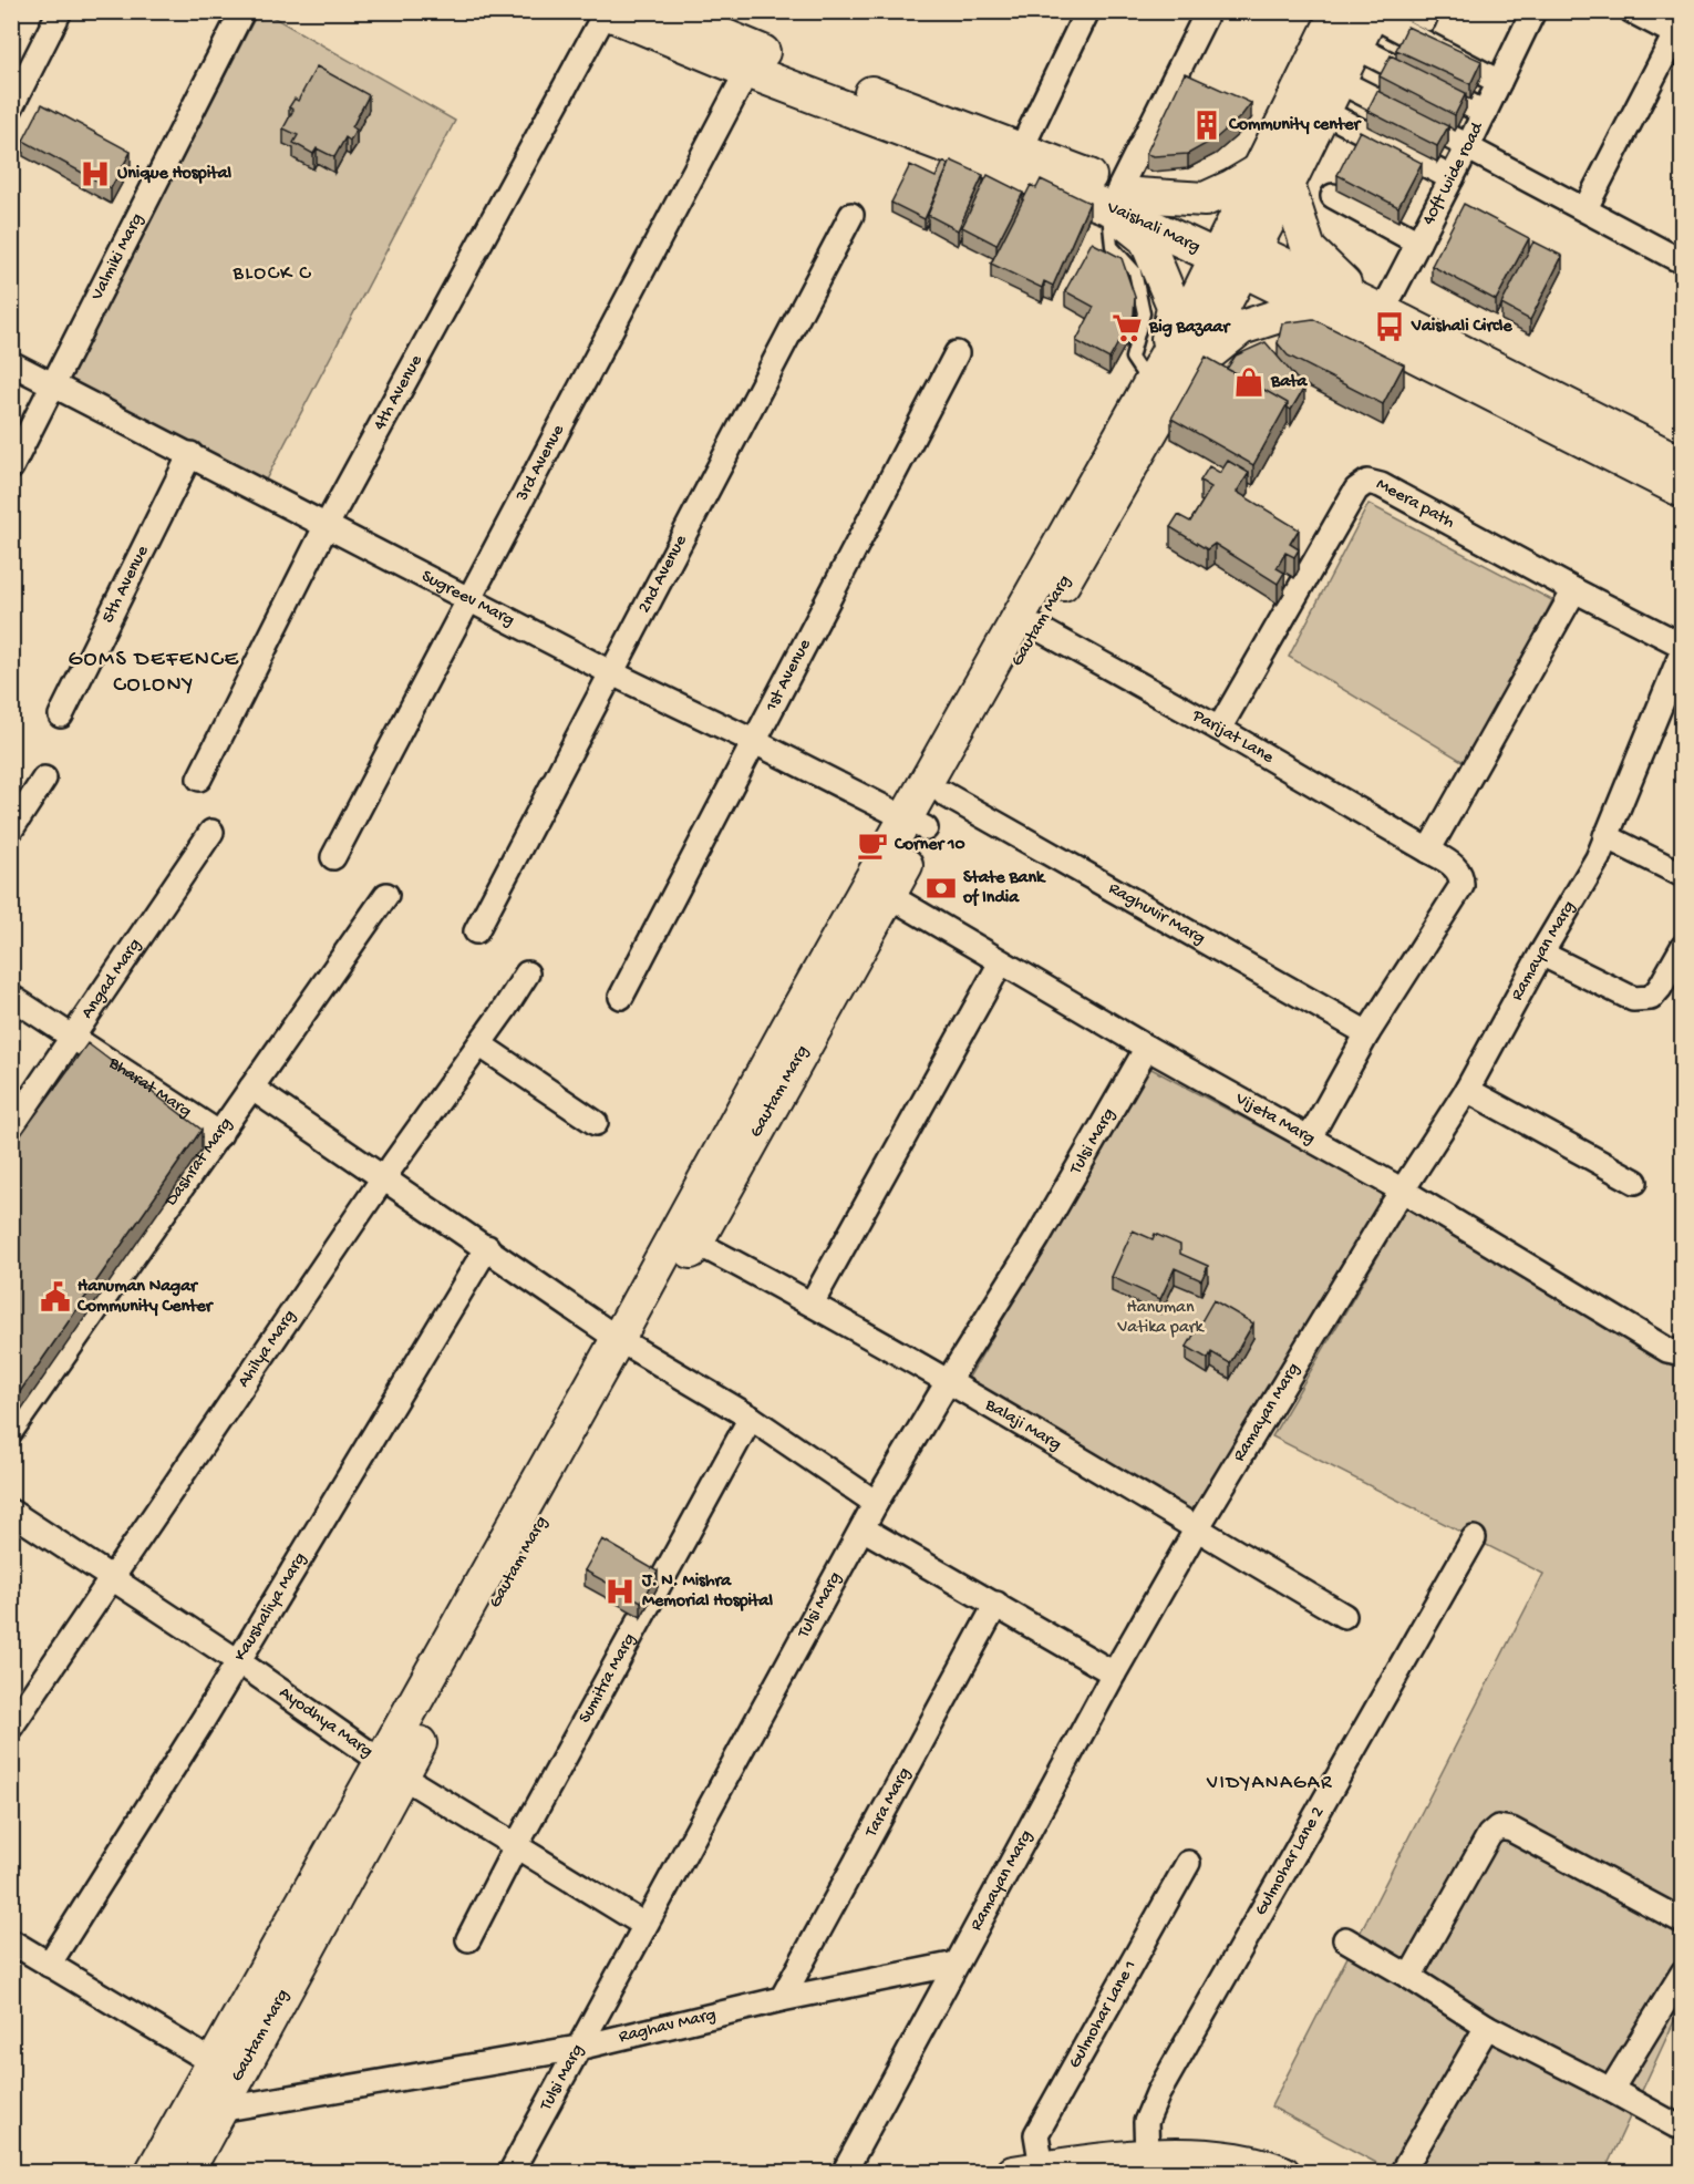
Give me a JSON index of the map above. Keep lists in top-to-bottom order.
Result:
{
  "streets": {
    "street": [
      "40ft wide road",
      "Vaishali Marg",
      "Valmiki Marg",
      "4th Avenue",
      "3rd Avenue",
      "Meera path",
      "2nd Avenue",
      "5th Avenue",
      "Sugreev Marg",
      "Gautam Marg",
      "1st Avenue",
      "Parijat Lane",
      "Raghuvir Marg",
      "Ramayan Marg",
      "Angad Marg",
      "Bharat Marg",
      "Vijeta Marg",
      "Tulsi Marg",
      "Dashrat Marg",
      "Ahilya Marg",
      "Balaji Marg",
      "Kaushaliya Marg",
      "Sumitra Marg",
      "Ayodhya Marg",
      "Tara Marg",
      "Gulmohar Lane 2",
      "Gulmohar Lane 1",
      "Raghav Marg"
    ]
  },
  "crossings": [
    ["40ft wide road", "Vaishali Marg"],
    ["Vaishali Marg", "4th Avenue"],
    ["Vaishali Marg", "3rd Avenue"],
    ["Vaishali Marg", "Gautam Marg"],
    ["Valmiki Marg", "Sugreev Marg"],
    ["4th Avenue", "Sugreev Marg"],
    ["3rd Avenue", "Sugreev Marg"],
    ["Meera path", "Parijat Lane"],
    ["Meera path", "Ramayan Marg"],
    ["2nd Avenue", "Sugreev Marg"],
    ["5th Avenue", "Sugreev Marg"],
    ["Sugreev Marg", "Gautam Marg"],
    ["Sugreev Marg", "1st Avenue"],
    ["Gautam Marg", "Parijat Lane"],
    ["Gautam Marg", "Raghuvir Marg"],
    ["Gautam Marg", "Vijeta Marg"],
    ["Gautam Marg", "Balaji Marg"],
    ["Gautam Marg", "Ayodhya Marg"],
    ["Gautam Marg", "Raghav Marg"],
    ["Parijat Lane", "Raghuvir Marg"],
    ["Ramayan Marg", "Vijeta Marg"],
    ["Ramayan Marg", "Balaji Marg"],
    ["Ramayan Marg", "Raghav Marg"],
    ["Angad Marg", "Bharat Marg"],
    ["Bharat Marg", "Dashrat Marg"],
    ["Vijeta Marg", "Tulsi Marg"],
    ["Tulsi Marg", "Balaji Marg"],
    ["Tulsi Marg", "Ayodhya Marg"],
    ["Tulsi Marg", "Raghav Marg"],
    ["Ahilya Marg", "Ayodhya Marg"],
    ["Kaushaliya Marg", "Ayodhya Marg"],
    ["Sumitra Marg", "Ayodhya Marg"],
    ["Tara Marg", "Raghav Marg"]
  ],
  "districts": ["BLOCK C", "GOMS DEFENCE COLONY", "VIDYANAGAR"],
  "parks": ["Hanuman Vatika park"],
  "places": {
    "building": ["Community center"],
    "hospital": ["Unique Hospital", "J. N. Mishra Memorial Hospital"],
    "bus stop": ["Vaishali Circle"],
    "supermarket": ["Big Bazaar"],
    "shop": ["Bata"],
    "cafe": ["Corner 10"],
    "bank": ["State Bank of India"],
    "public building": ["Hanuman Nagar Community Center"]
  }
}
